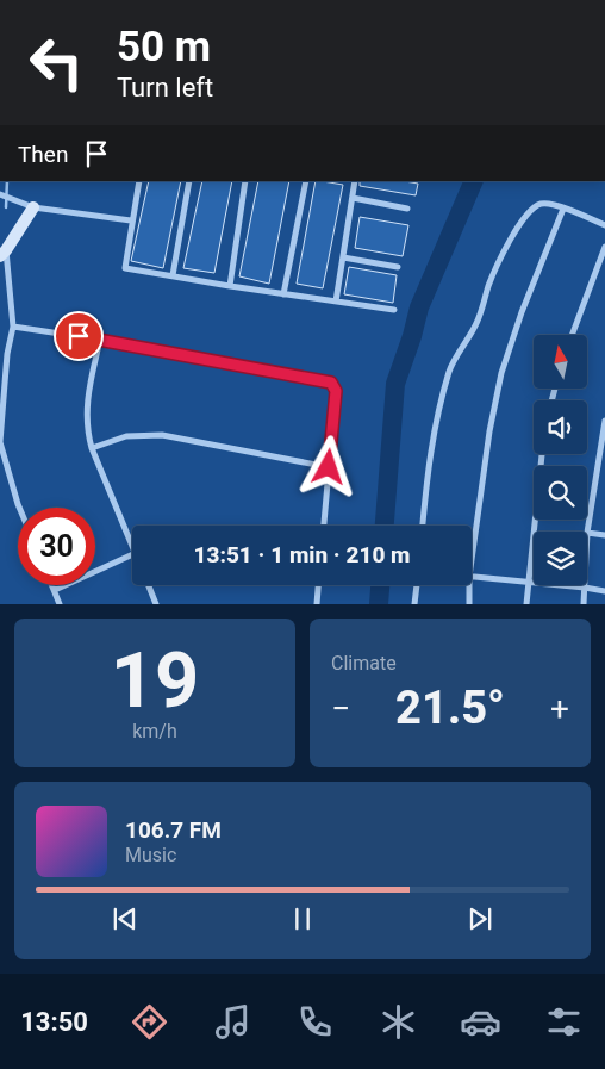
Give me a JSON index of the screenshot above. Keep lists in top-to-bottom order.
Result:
{
  "north": "top",
  "page": {
    "turn": ["50 m", "Turn left"],
    "then": "Then",
    "limit": "30",
    "trip": "13:51 · 1 min · 210 m",
    "tile": [
      ["19", "km/h"],
      "Climate"
    ],
    "heat": ["−", "21.5°", "+"],
    "song": ["106.7 FM", "Music"],
    "tabs": "13:50"
  }
}
